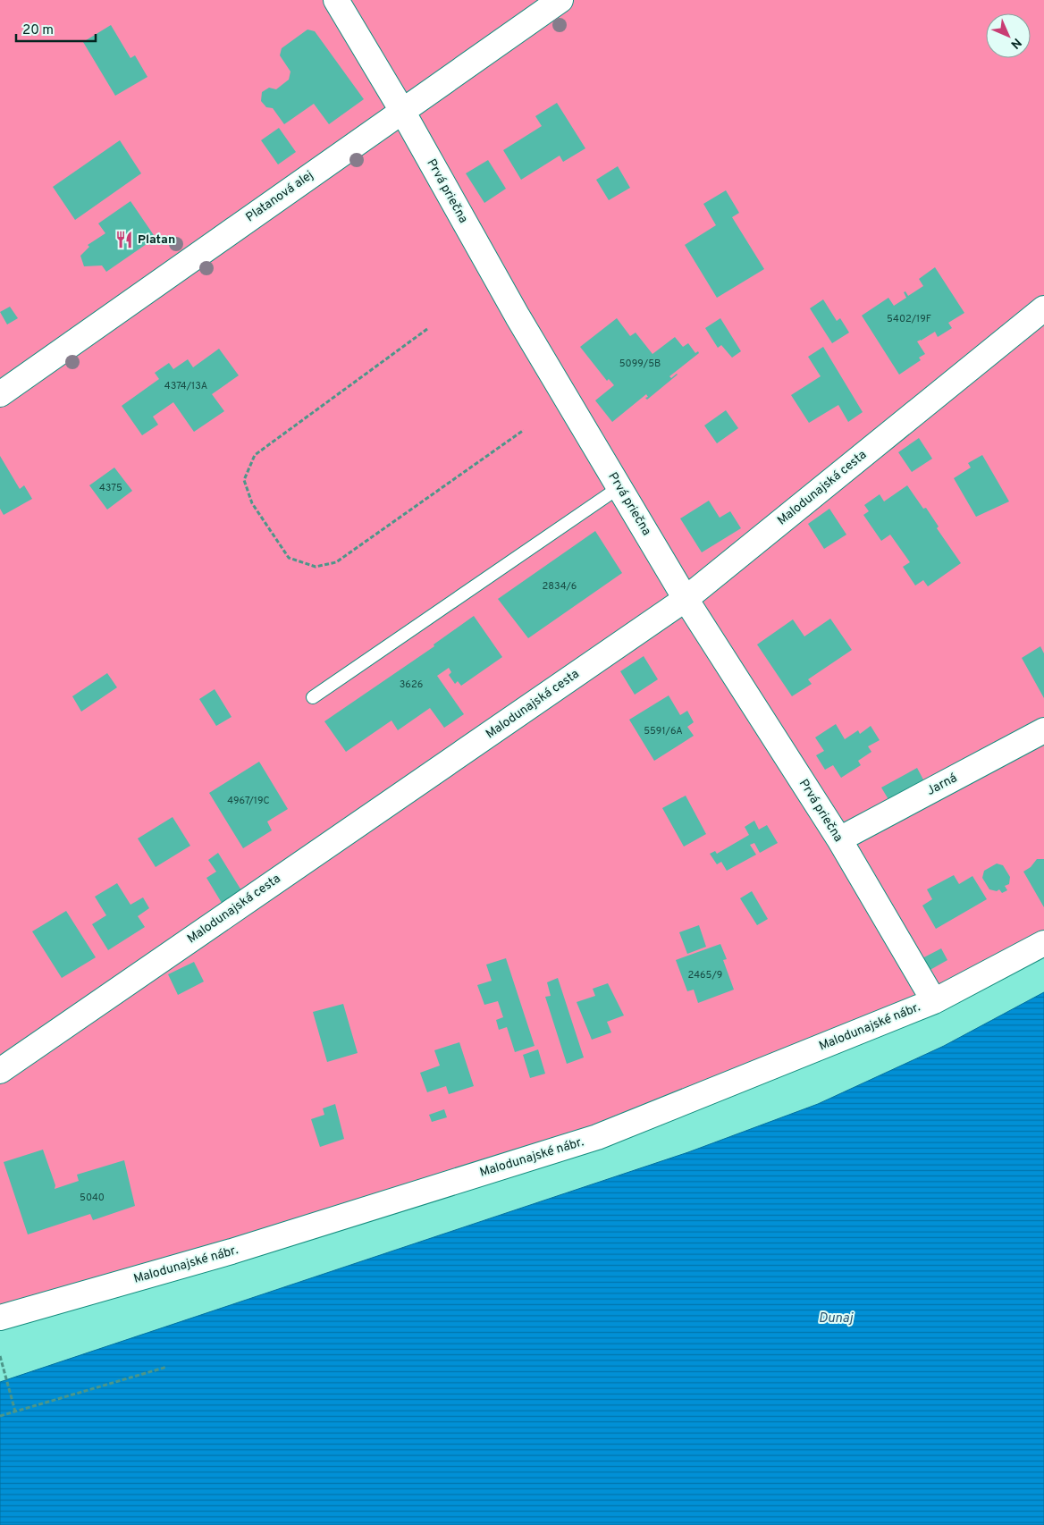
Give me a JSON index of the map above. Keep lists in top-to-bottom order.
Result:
{
  "streets": {
    "street": [
      "Prvá priečna",
      "Platanová alej",
      "Malodunajská cesta",
      "Jarná",
      "Malodunajské nábr."
    ]
  },
  "crossings": [
    ["Prvá priečna", "Platanová alej"],
    ["Prvá priečna", "Malodunajská cesta"],
    ["Prvá priečna", "Jarná"],
    ["Prvá priečna", "Malodunajské nábr."]
  ],
  "water": ["Dunaj"],
  "places": {
    "restaurant": ["Platan"]
  },
  "house_numbers": [
    "5402/19F",
    "5099/5B",
    "4374/13A",
    "4375",
    "2834/6",
    "3626",
    "5591/6A",
    "4967/19C",
    "2465/9",
    "5040"
  ],
  "scale_bar": "20 m",
  "north": "bottom right"
}
